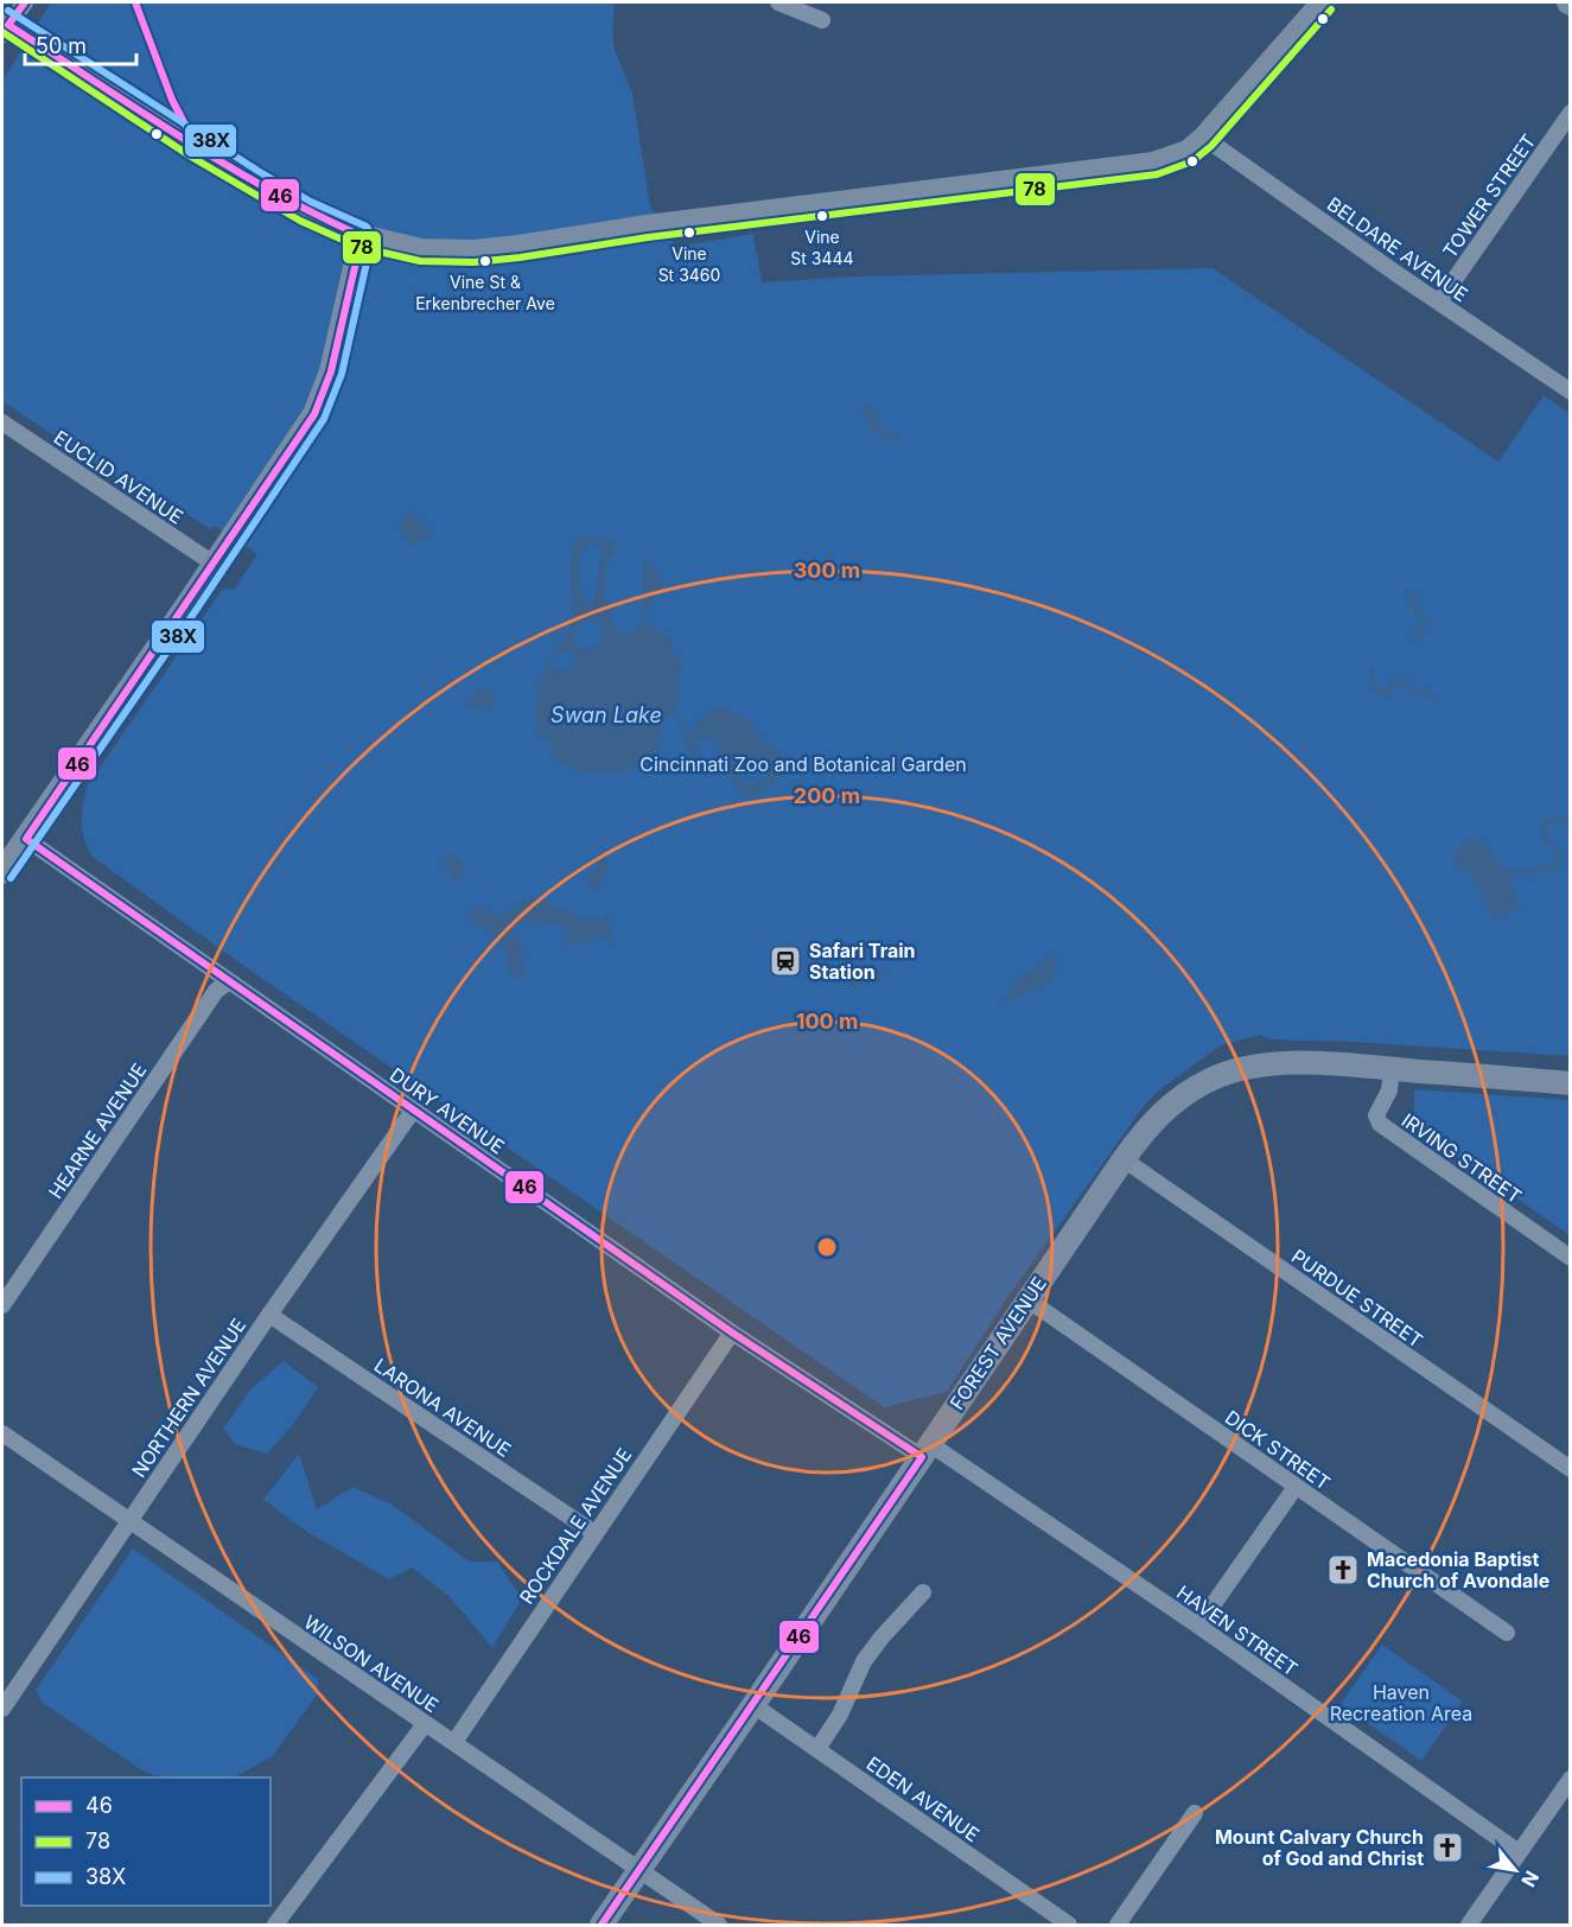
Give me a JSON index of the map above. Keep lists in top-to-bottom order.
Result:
{
  "streets": {
    "street": [
      "TOWER STREET",
      "BELDARE AVENUE",
      "EUCLID AVENUE",
      "DURY AVENUE",
      "HEARNE AVENUE",
      "IRVING STREET",
      "PURDUE STREET",
      "FOREST AVENUE",
      "NORTHERN AVENUE",
      "LARONA AVENUE",
      "DICK STREET",
      "ROCKDALE AVENUE",
      "HAVEN STREET",
      "WILSON AVENUE",
      "EDEN AVENUE"
    ]
  },
  "crossings": [
    ["TOWER STREET", "BELDARE AVENUE"],
    ["DURY AVENUE", "HEARNE AVENUE"],
    ["DURY AVENUE", "FOREST AVENUE"],
    ["DURY AVENUE", "NORTHERN AVENUE"],
    ["DURY AVENUE", "ROCKDALE AVENUE"],
    ["DURY AVENUE", "HAVEN STREET"],
    ["IRVING STREET", "FOREST AVENUE"],
    ["PURDUE STREET", "FOREST AVENUE"],
    ["FOREST AVENUE", "DICK STREET"],
    ["FOREST AVENUE", "HAVEN STREET"],
    ["FOREST AVENUE", "WILSON AVENUE"],
    ["FOREST AVENUE", "EDEN AVENUE"],
    ["NORTHERN AVENUE", "LARONA AVENUE"],
    ["NORTHERN AVENUE", "WILSON AVENUE"],
    ["LARONA AVENUE", "ROCKDALE AVENUE"],
    ["ROCKDALE AVENUE", "WILSON AVENUE"]
  ],
  "water": ["Swan Lake"],
  "parks": ["Cincinnati Zoo and Botanical Garden", "Haven Recreation Area"],
  "places": {
    "other": ["Vine St 3444", "Vine St 3460", "Vine St & Erkenbrecher Ave"],
    "station": ["Safari Train Station"],
    "church": ["Macedonia Baptist Church of Avondale", "Mount Calvary Church of God and Christ"]
  },
  "lines": ["transit line 46", "transit line 78", "transit line 38X"],
  "legend": ["46", "78", "38X"],
  "scale_bar": "50 m",
  "north": "bottom right",
  "rings": ["300 m", "200 m", "100 m"]
}
